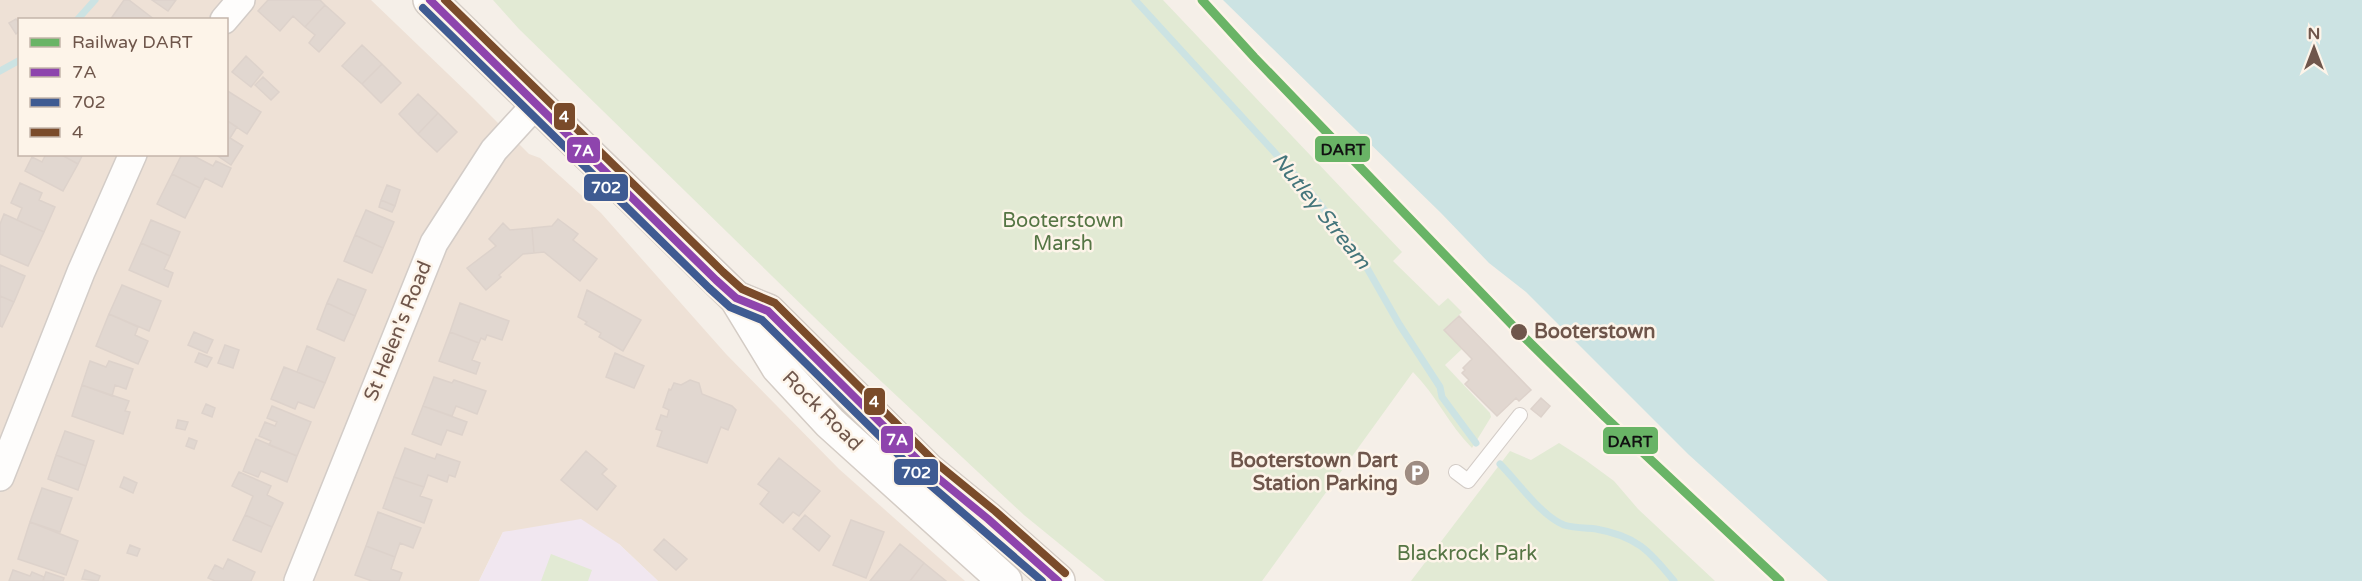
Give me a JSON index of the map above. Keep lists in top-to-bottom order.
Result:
{
  "streets": {
    "main road": ["Rock Road"],
    "street": ["St Helen's Road"]
  },
  "crossings": [
    ["St Helen's Road", "Rock Road"]
  ],
  "water": ["Nutley Stream"],
  "parks": ["Booterstown Marsh", "Blackrock Park"],
  "places": {
    "other": ["Booterstown"],
    "parking": ["Booterstown Dart Station Parking"]
  },
  "lines": [
    "rail line DART",
    "transit line 7A",
    "transit line 4",
    "transit line 702"
  ],
  "legend": [
    "Railway DART",
    "7A",
    "702",
    "4"
  ],
  "north": "top"
}
